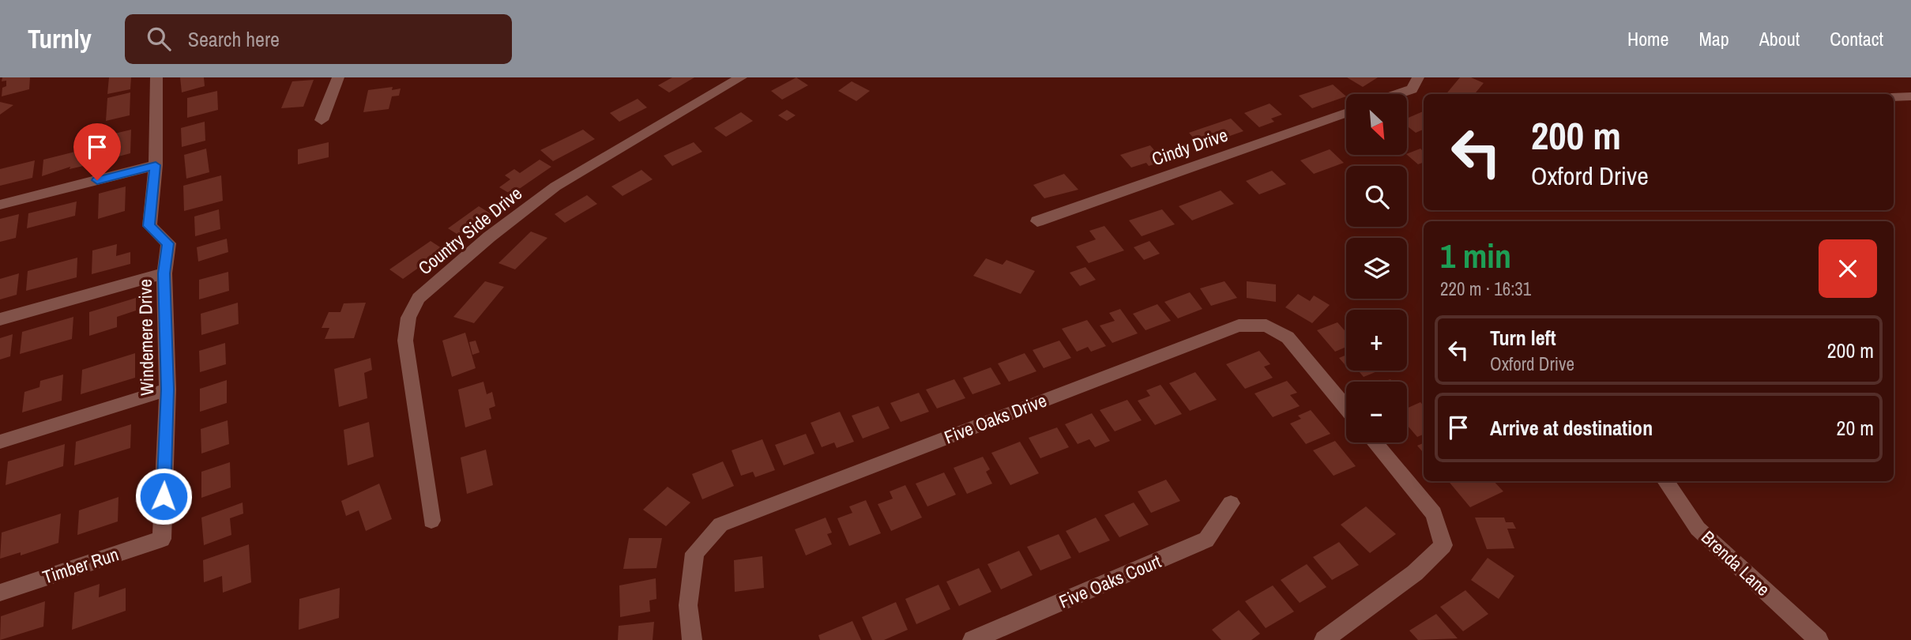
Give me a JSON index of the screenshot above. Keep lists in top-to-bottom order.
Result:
{
  "streets": {
    "street": [
      "Cindy Drive",
      "Country Side Drive",
      "Windemere Drive",
      "Five Oaks Drive",
      "Brenda Lane",
      "Timber Run",
      "Five Oaks Court"
    ]
  },
  "crossings": [
    ["Windemere Drive", "Timber Run"]
  ],
  "north": "bottom right",
  "page": {
    "header": "Turnly",
    "search": "Search here",
    "nav": [
      "Home",
      "Map",
      "About",
      "Contact"
    ],
    "map_buttons": ["+", "−"],
    "turn": ["200 m", "Oxford Drive"],
    "heading": ["1 min", "220 m · 16:31"],
    "list": [
      {
        "name": "Turn left",
        "note": "Oxford Drive",
        "value": "200 m"
      },
      {
        "name": "Arrive at destination",
        "value": "20 m"
      }
    ]
  }
}
